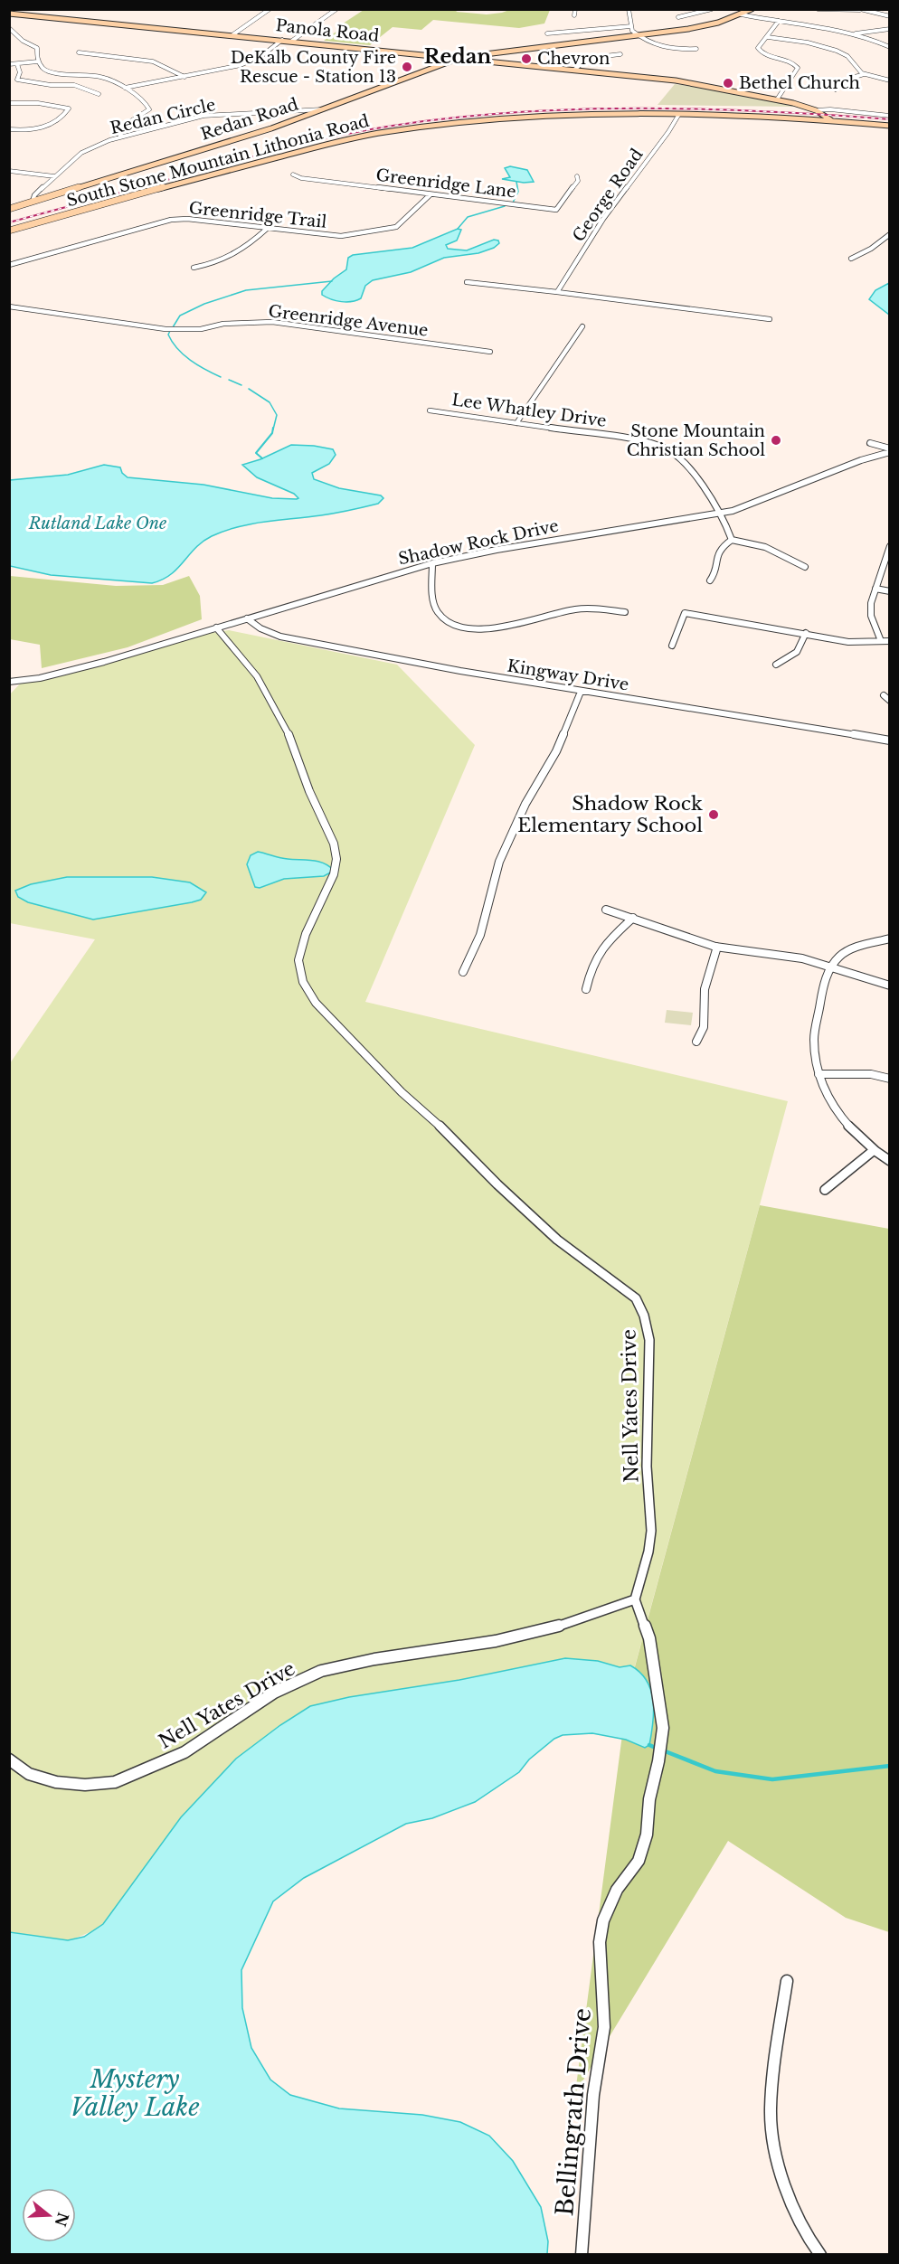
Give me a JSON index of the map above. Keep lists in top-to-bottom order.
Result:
{
  "streets": {
    "main road": ["Panola Road", "Redan Road", "South Stone Mountain Lithonia Road"],
    "street": [
      "Redan Circle",
      "Greenridge Lane",
      "George Road",
      "Greenridge Trail",
      "Greenridge Avenue",
      "Lee Whatley Drive",
      "Shadow Rock Drive",
      "Kingway Drive",
      "Nell Yates Drive",
      "Bellingrath Drive"
    ]
  },
  "crossings": [
    ["Panola Road", "Redan Road"],
    ["Panola Road", "South Stone Mountain Lithonia Road"],
    ["Redan Circle", "Redan Road"],
    ["South Stone Mountain Lithonia Road", "George Road"],
    ["Greenridge Lane", "Greenridge Trail"],
    ["Lee Whatley Drive", "Shadow Rock Drive"],
    ["Shadow Rock Drive", "Kingway Drive"],
    ["Shadow Rock Drive", "Nell Yates Drive"],
    ["Nell Yates Drive", "Bellingrath Drive"]
  ],
  "districts": ["Redan"],
  "water": ["Rutland Lake One", "Mystery Valley Lake"],
  "places": [
    "Chevron",
    "DeKalb County Fire Rescue - Station 13",
    "Bethel Church",
    "Stone Mountain Christian School",
    "Shadow Rock Elementary School"
  ],
  "north": "right"
}
